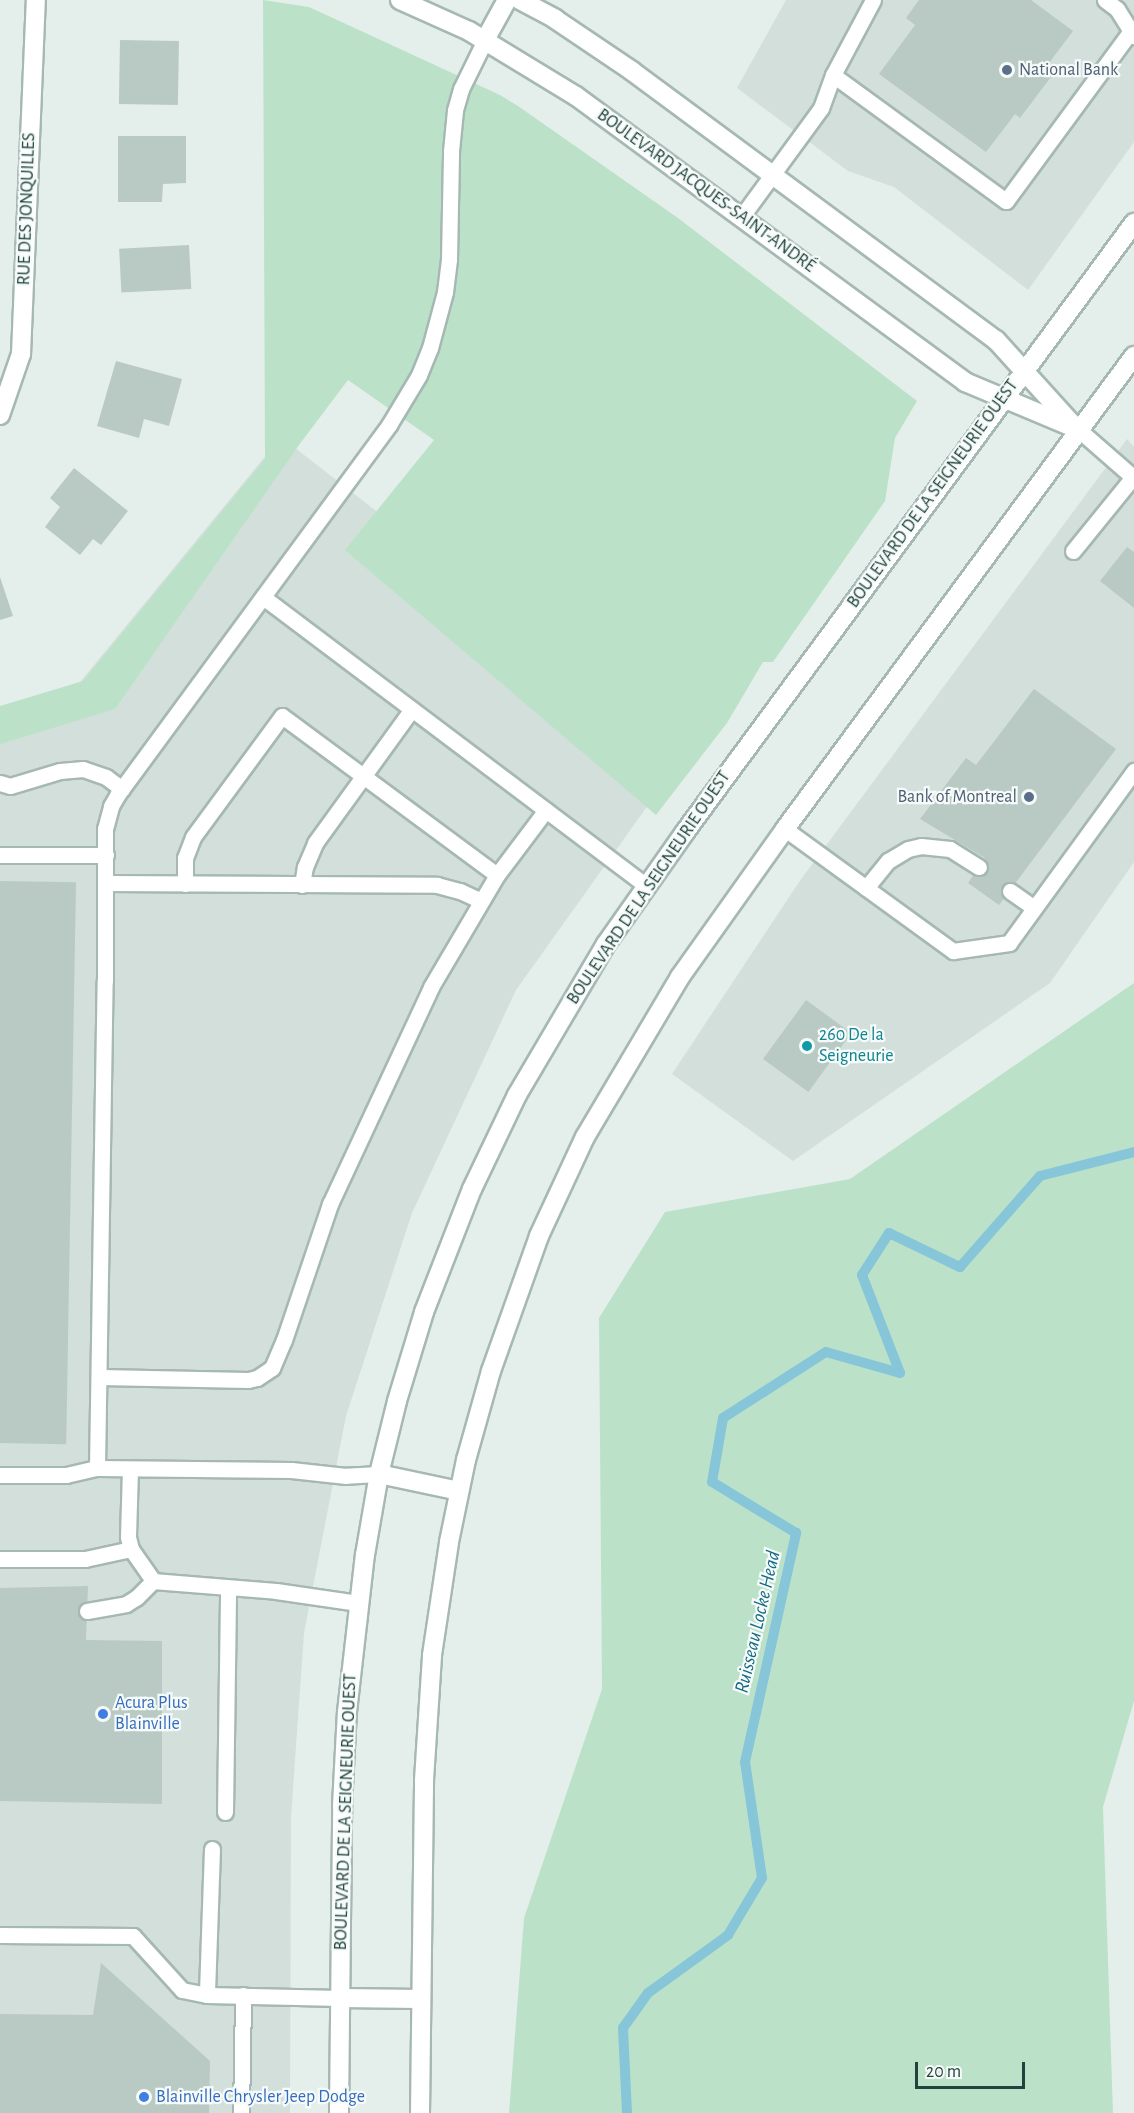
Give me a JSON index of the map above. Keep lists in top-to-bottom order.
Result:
{
  "streets": {
    "main road": ["BOULEVARD JACQUES-SAINT-ANDRÉ", "RUE DES JONQUILLES", "BOULEVARD DE LA SEIGNEURIE OUEST"]
  },
  "crossings": [
    ["BOULEVARD JACQUES-SAINT-ANDRÉ", "BOULEVARD DE LA SEIGNEURIE OUEST"]
  ],
  "water": ["Ruisseau Locke Head"],
  "places": [
    "National Bank",
    "Bank of Montreal",
    "260 De la Seigneurie",
    "Acura Plus Blainville",
    "Blainville Chrysler Jeep Dodge"
  ],
  "scale_bar": "20 m"
}
